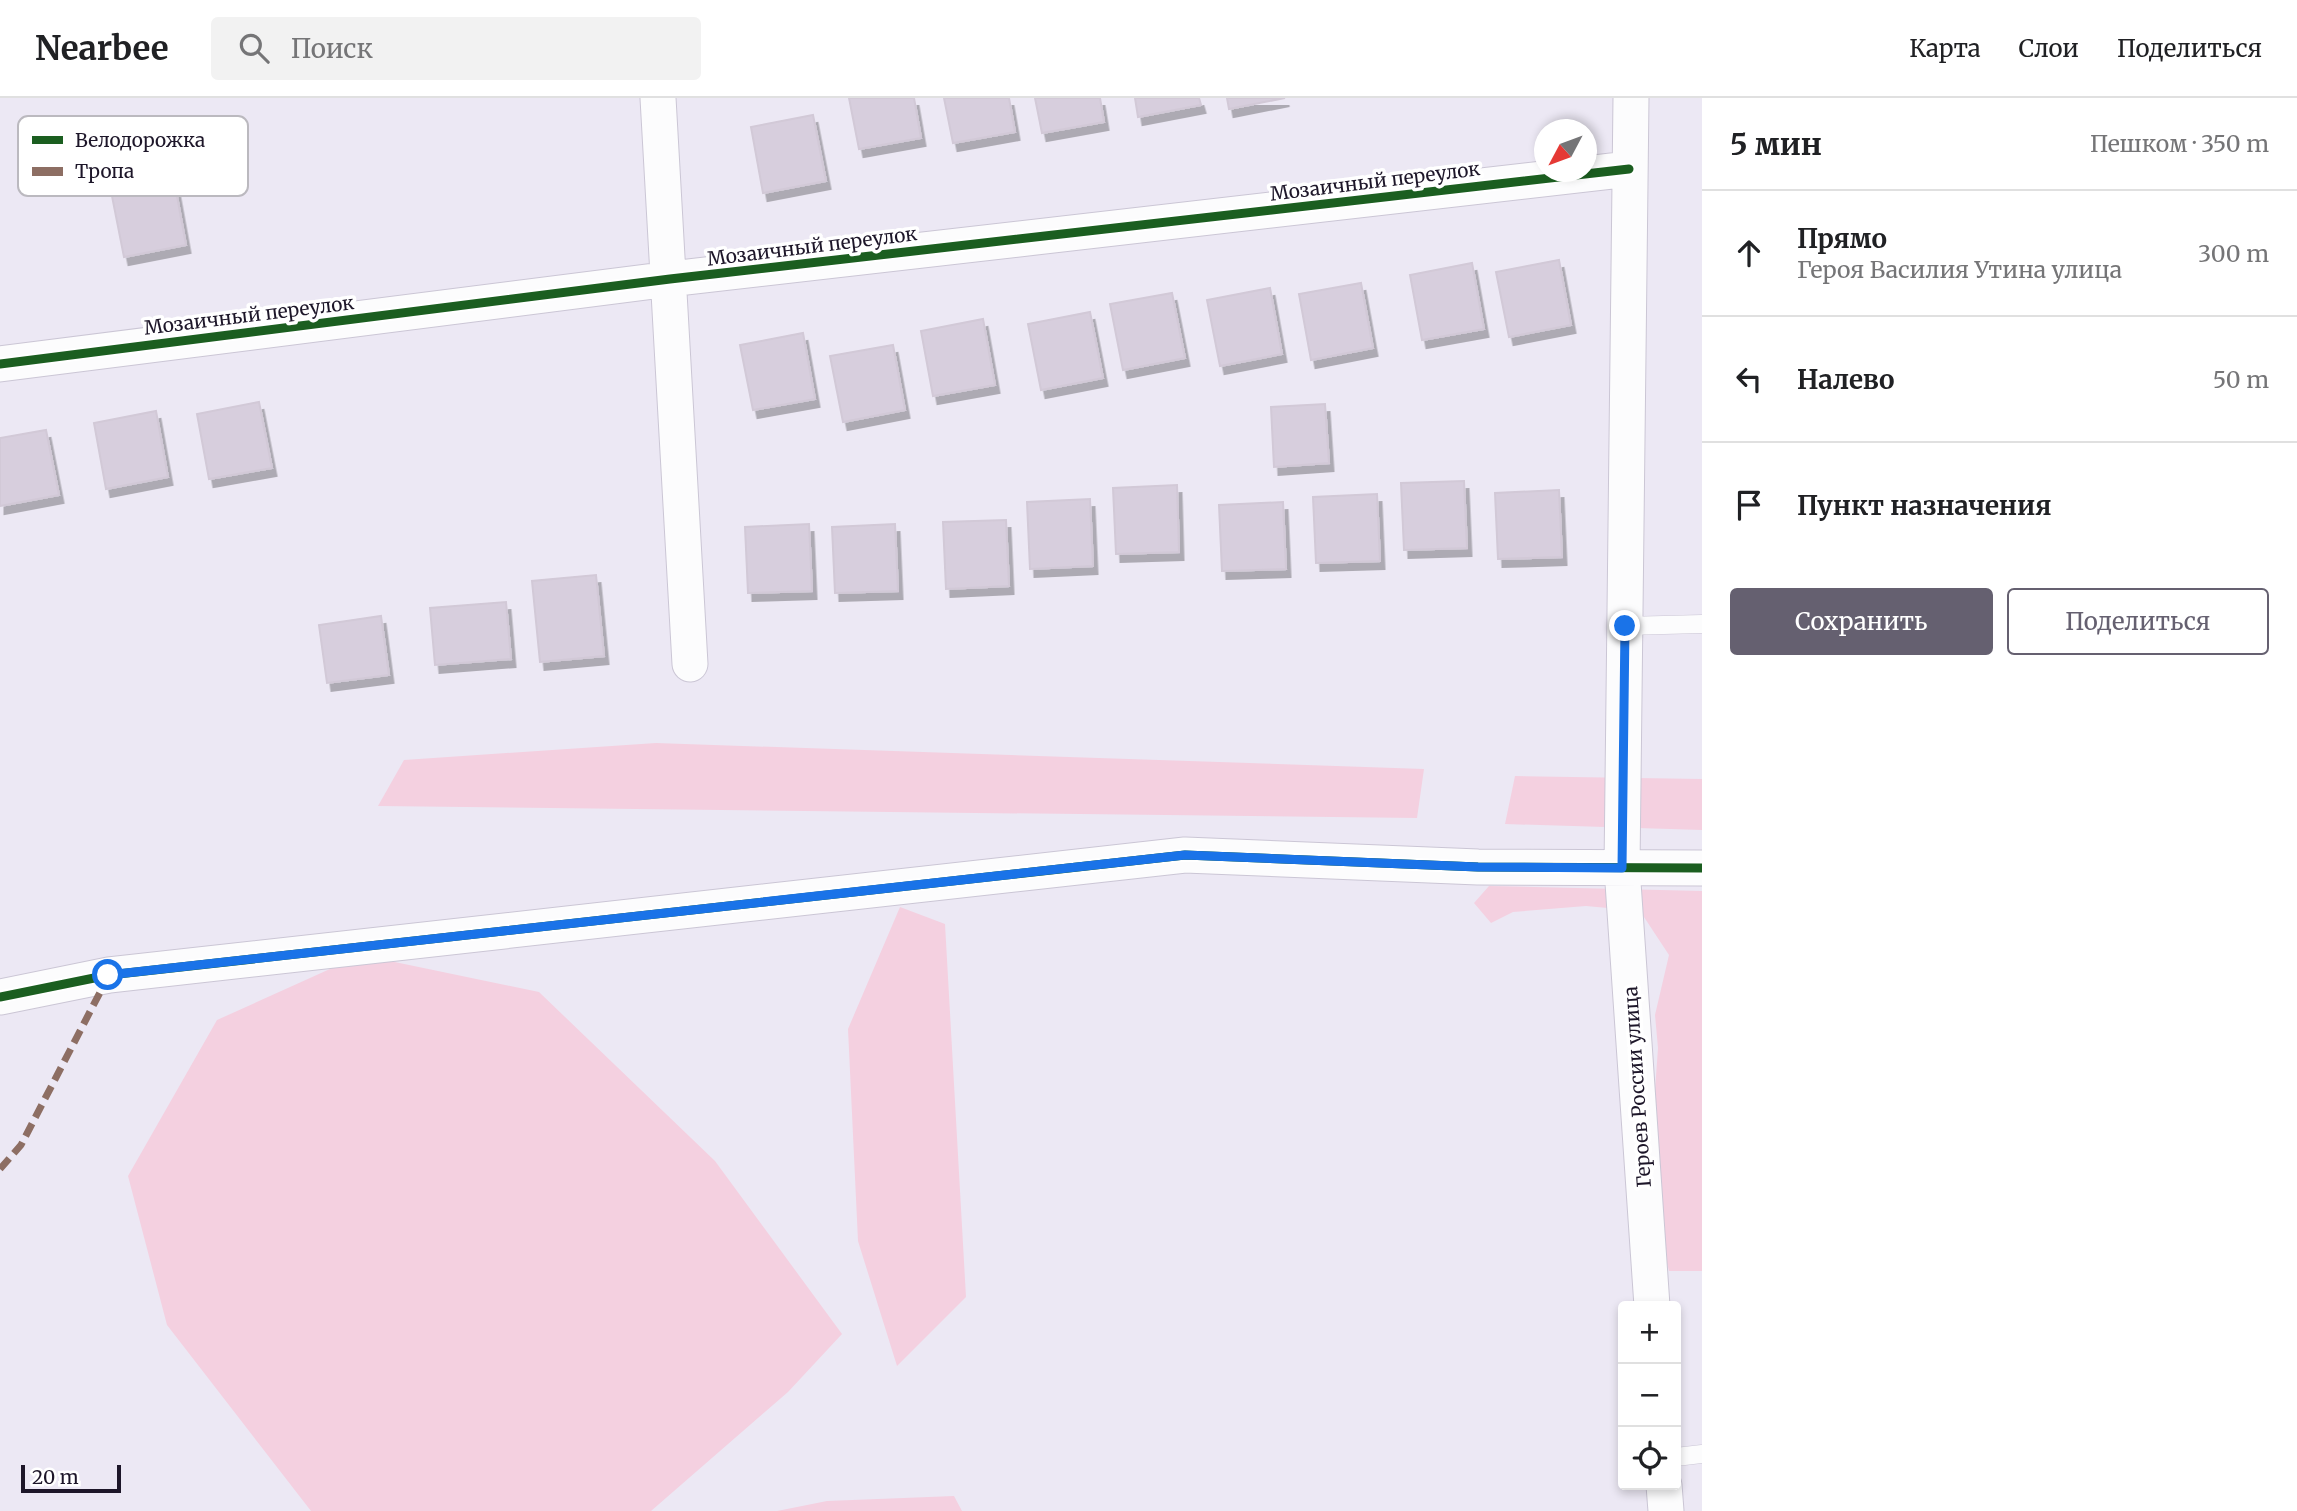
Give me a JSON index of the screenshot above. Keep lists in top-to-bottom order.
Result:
{
  "streets": {
    "street": ["Мозаичный переулок", "Героев России улица"]
  },
  "crossings": [
    ["Мозаичный переулок", "Героев России улица"]
  ],
  "legend": ["Велодорожка", "Тропа"],
  "scale_bar": "20 m",
  "north": "bottom left",
  "page": {
    "header": "Nearbee",
    "search": "Поиск",
    "nav": ["Карта", "Слои", "Поделиться"],
    "heading": ["5 мин", "Пешком · 350 m"],
    "list": [
      ["Прямо", "Героя Василия Утина улица", "300 m"],
      ["Налево", "50 m"],
      "Пункт назначения"
    ],
    "buttons": ["Сохранить", "Поделиться"],
    "map_buttons": ["+", "−"],
    "scale": "20 m"
  }
}
